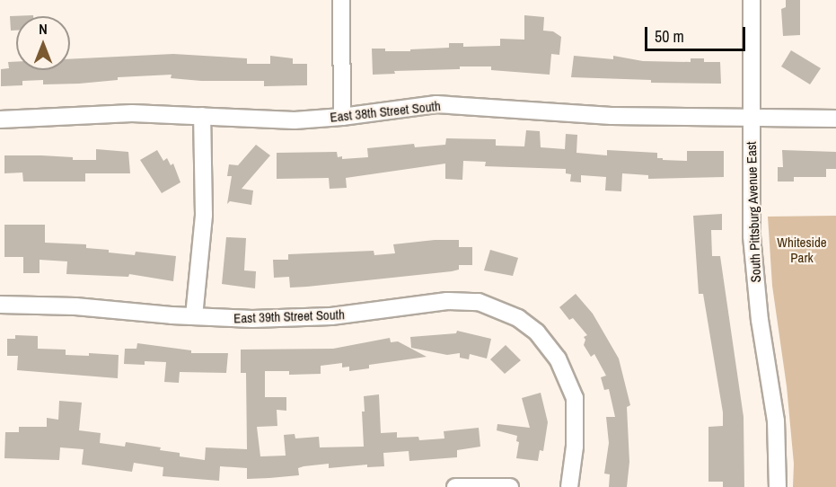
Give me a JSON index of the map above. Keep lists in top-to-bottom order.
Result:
{
  "streets": {
    "street": ["East 38th Street South", "South Pittsburg Avenue East", "East 39th Street South"]
  },
  "crossings": [
    ["East 38th Street South", "South Pittsburg Avenue East"]
  ],
  "parks": ["Whiteside Park"],
  "scale_bar": "50 m",
  "north": "top"
}
